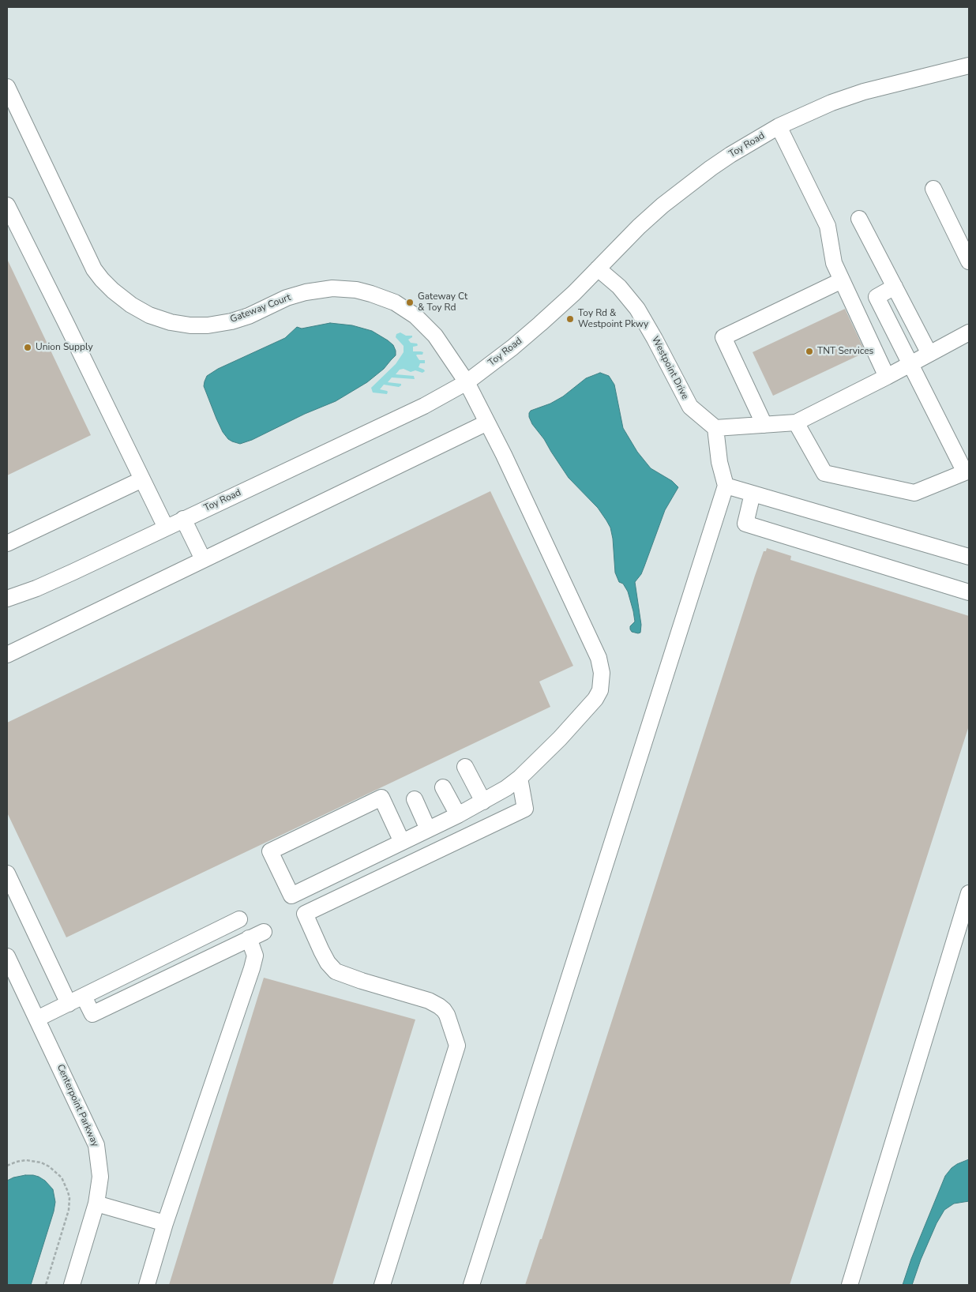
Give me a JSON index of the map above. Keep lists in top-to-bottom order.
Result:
{
  "streets": {
    "street": [
      "Toy Road",
      "Gateway Court",
      "Westpoint Drive",
      "Centerpoint Parkway"
    ]
  },
  "crossings": [
    ["Toy Road", "Gateway Court"],
    ["Toy Road", "Westpoint Drive"]
  ],
  "places": [
    "Gateway Ct & Toy Rd",
    "Toy Rd & Westpoint Pkwy",
    "Union Supply",
    "TNT Services"
  ]
}
